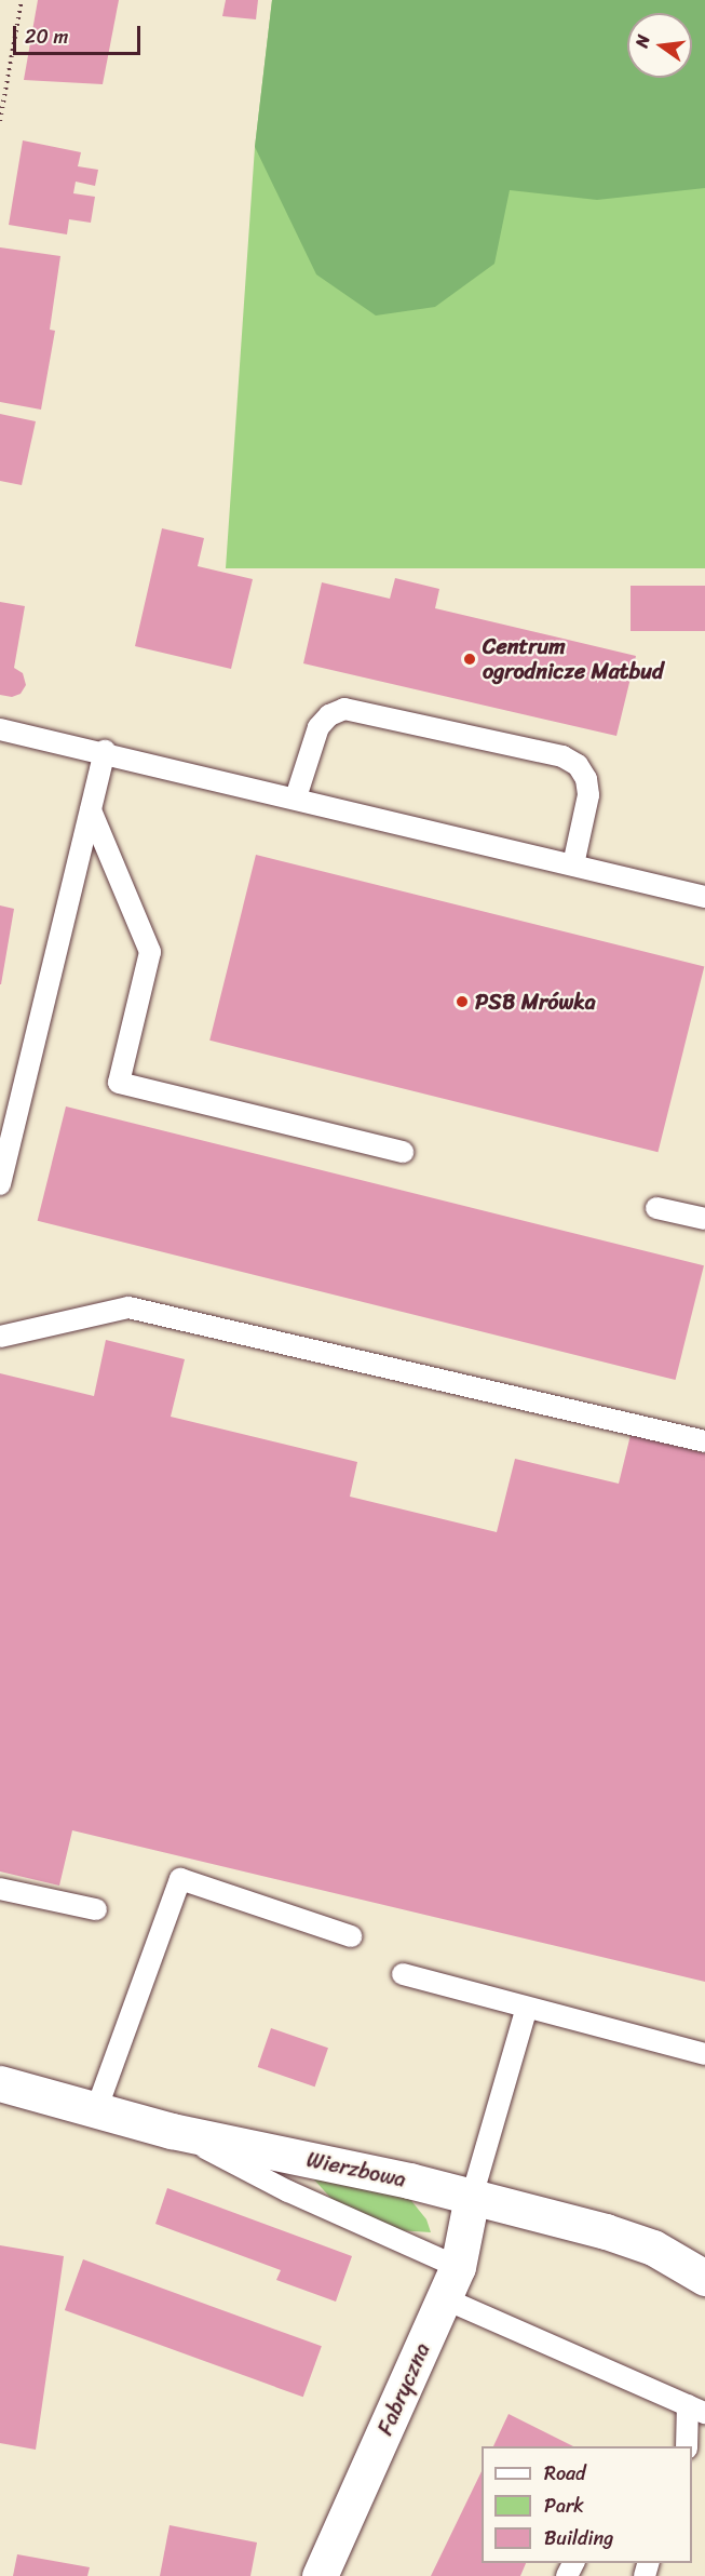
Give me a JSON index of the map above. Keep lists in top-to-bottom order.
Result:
{
  "streets": {
    "street": ["Wierzbowa", "Fabryczna"]
  },
  "crossings": [
    ["Wierzbowa", "Fabryczna"]
  ],
  "places": ["Centrum ogrodnicze Matbud", "PSB Mrówka"],
  "legend": ["Road", "Park", "Building"],
  "scale_bar": "20 m",
  "north": "left"
}
